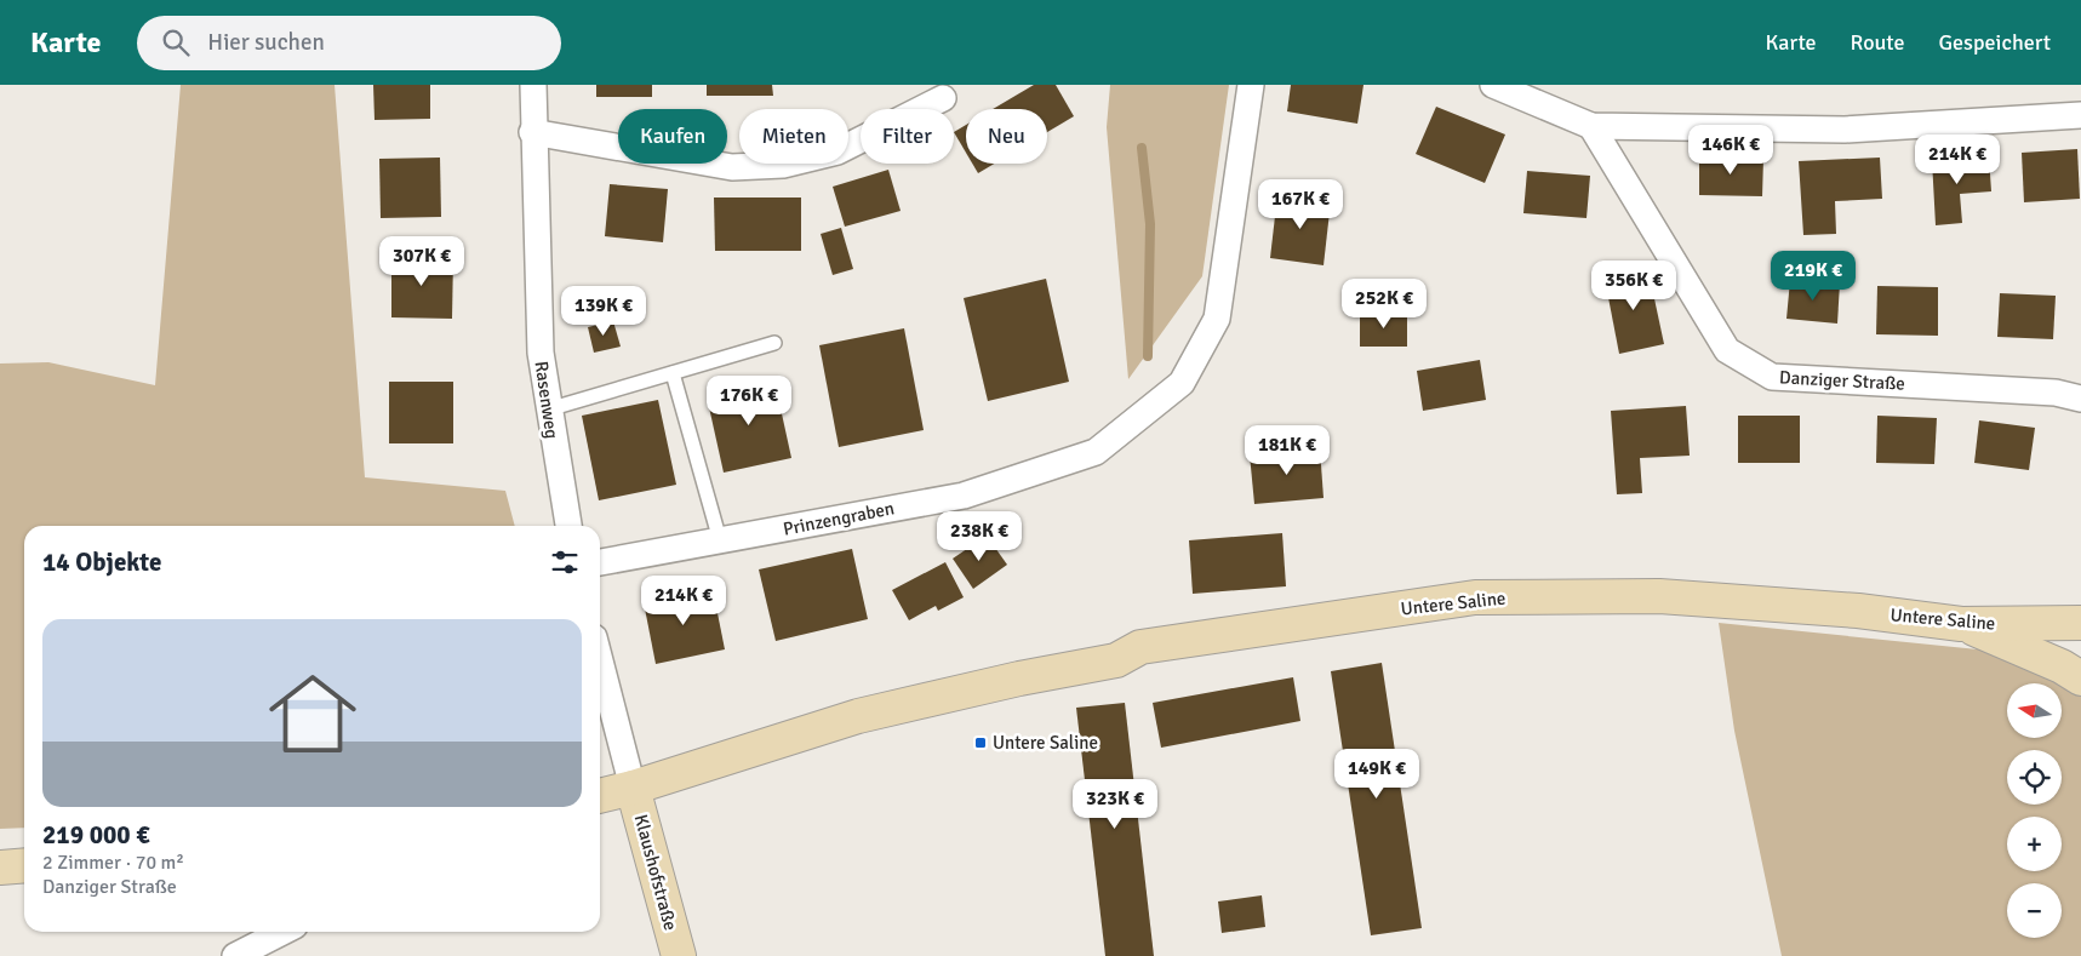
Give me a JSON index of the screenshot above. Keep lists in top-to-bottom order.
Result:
{
  "streets": {
    "main road": ["Untere Saline", "Klaushofstraße"],
    "street": ["Danziger Straße", "Rasenweg", "Prinzengraben"]
  },
  "crossings": [
    ["Untere Saline", "Klaushofstraße"]
  ],
  "places": {
    "transit": ["Untere Saline"]
  },
  "north": "left",
  "page": {
    "header": "Karte",
    "search": "Hier suchen",
    "nav": ["Karte", "Route", "Gespeichert"],
    "chip": [
      "Kaufen",
      "Mieten",
      "Filter",
      "Neu"
    ],
    "price": [
      "146K €",
      "214K €",
      "167K €",
      "307K €",
      "219K €",
      "356K €",
      "252K €",
      "139K €",
      "176K €",
      "181K €",
      "238K €",
      "214K €",
      "149K €",
      "323K €"
    ],
    "heading": "14 Objekte",
    "list": [
      {
        "name": "219 000 €",
        "note": "2 Zimmer · 70 m² · Danziger Straße"
      }
    ],
    "map_buttons": ["+", "−"]
  }
}
